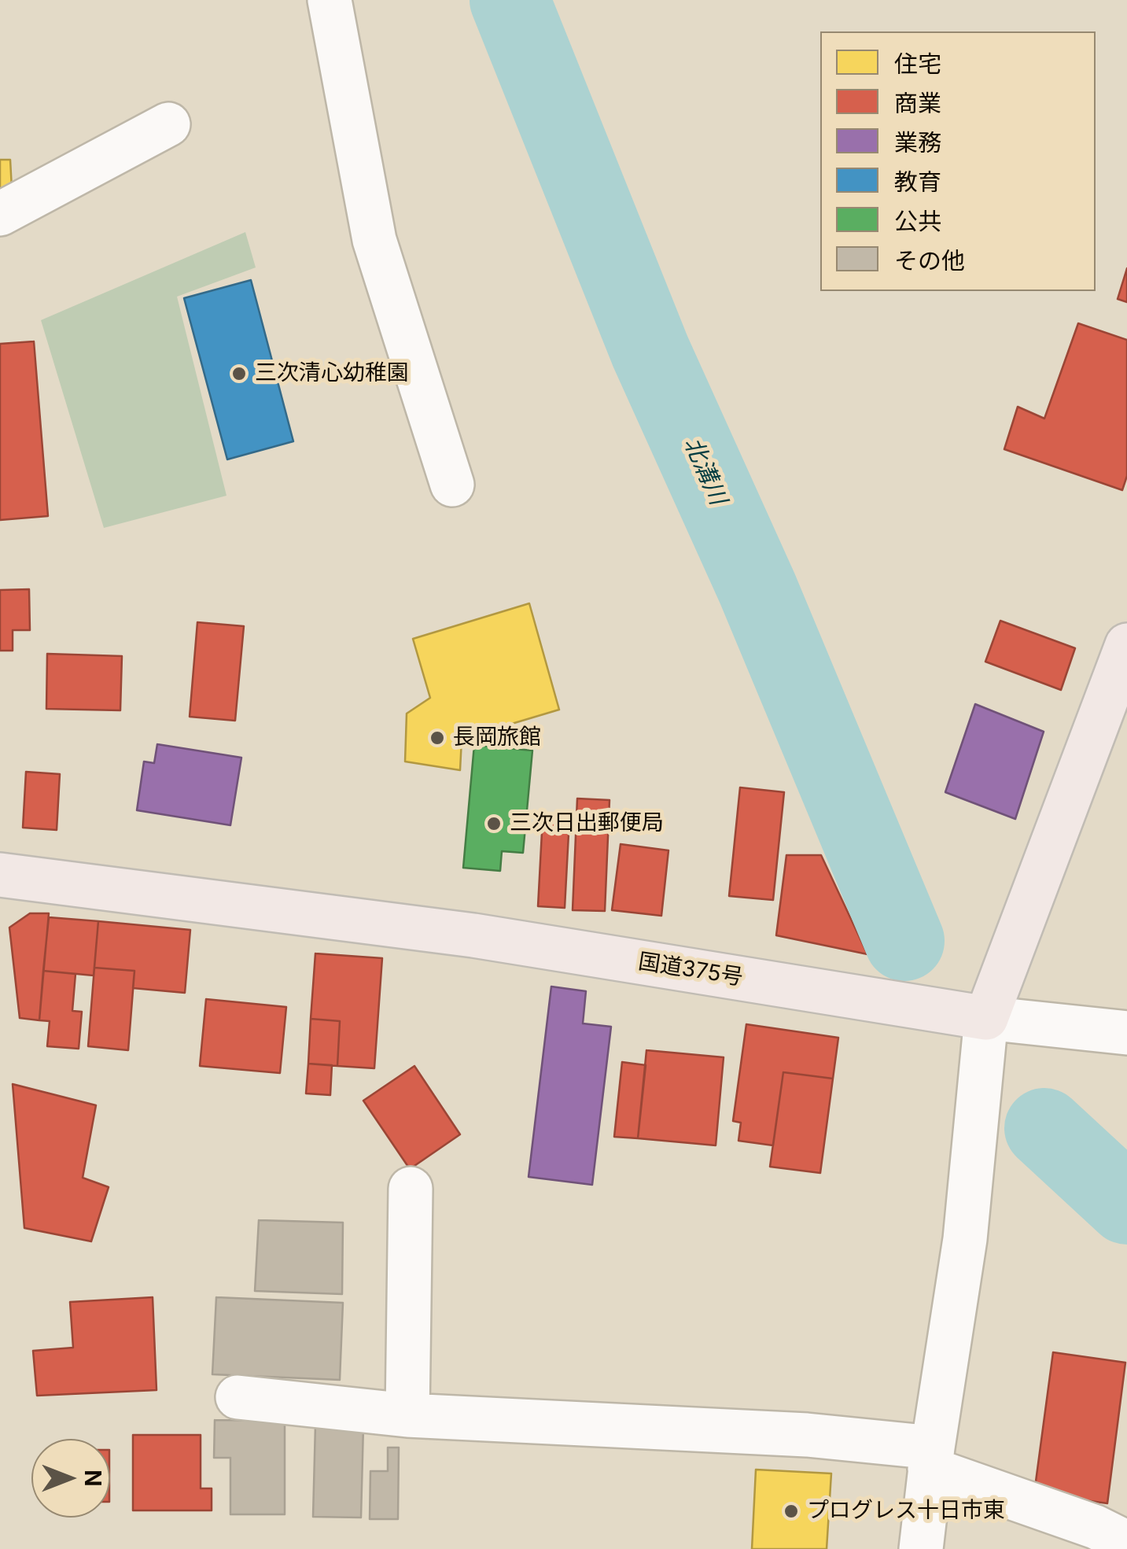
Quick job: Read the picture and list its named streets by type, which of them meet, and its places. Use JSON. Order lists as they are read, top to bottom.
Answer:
{
  "streets": {
    "highway": ["国道375号"]
  },
  "water": ["北溝川"],
  "places": [
    "三次清心幼稚園",
    "長岡旅館",
    "三次日出郵便局",
    "プログレス十日市東"
  ],
  "legend": [
    "住宅",
    "商業",
    "業務",
    "教育",
    "公共",
    "その他"
  ],
  "north": "right"
}
